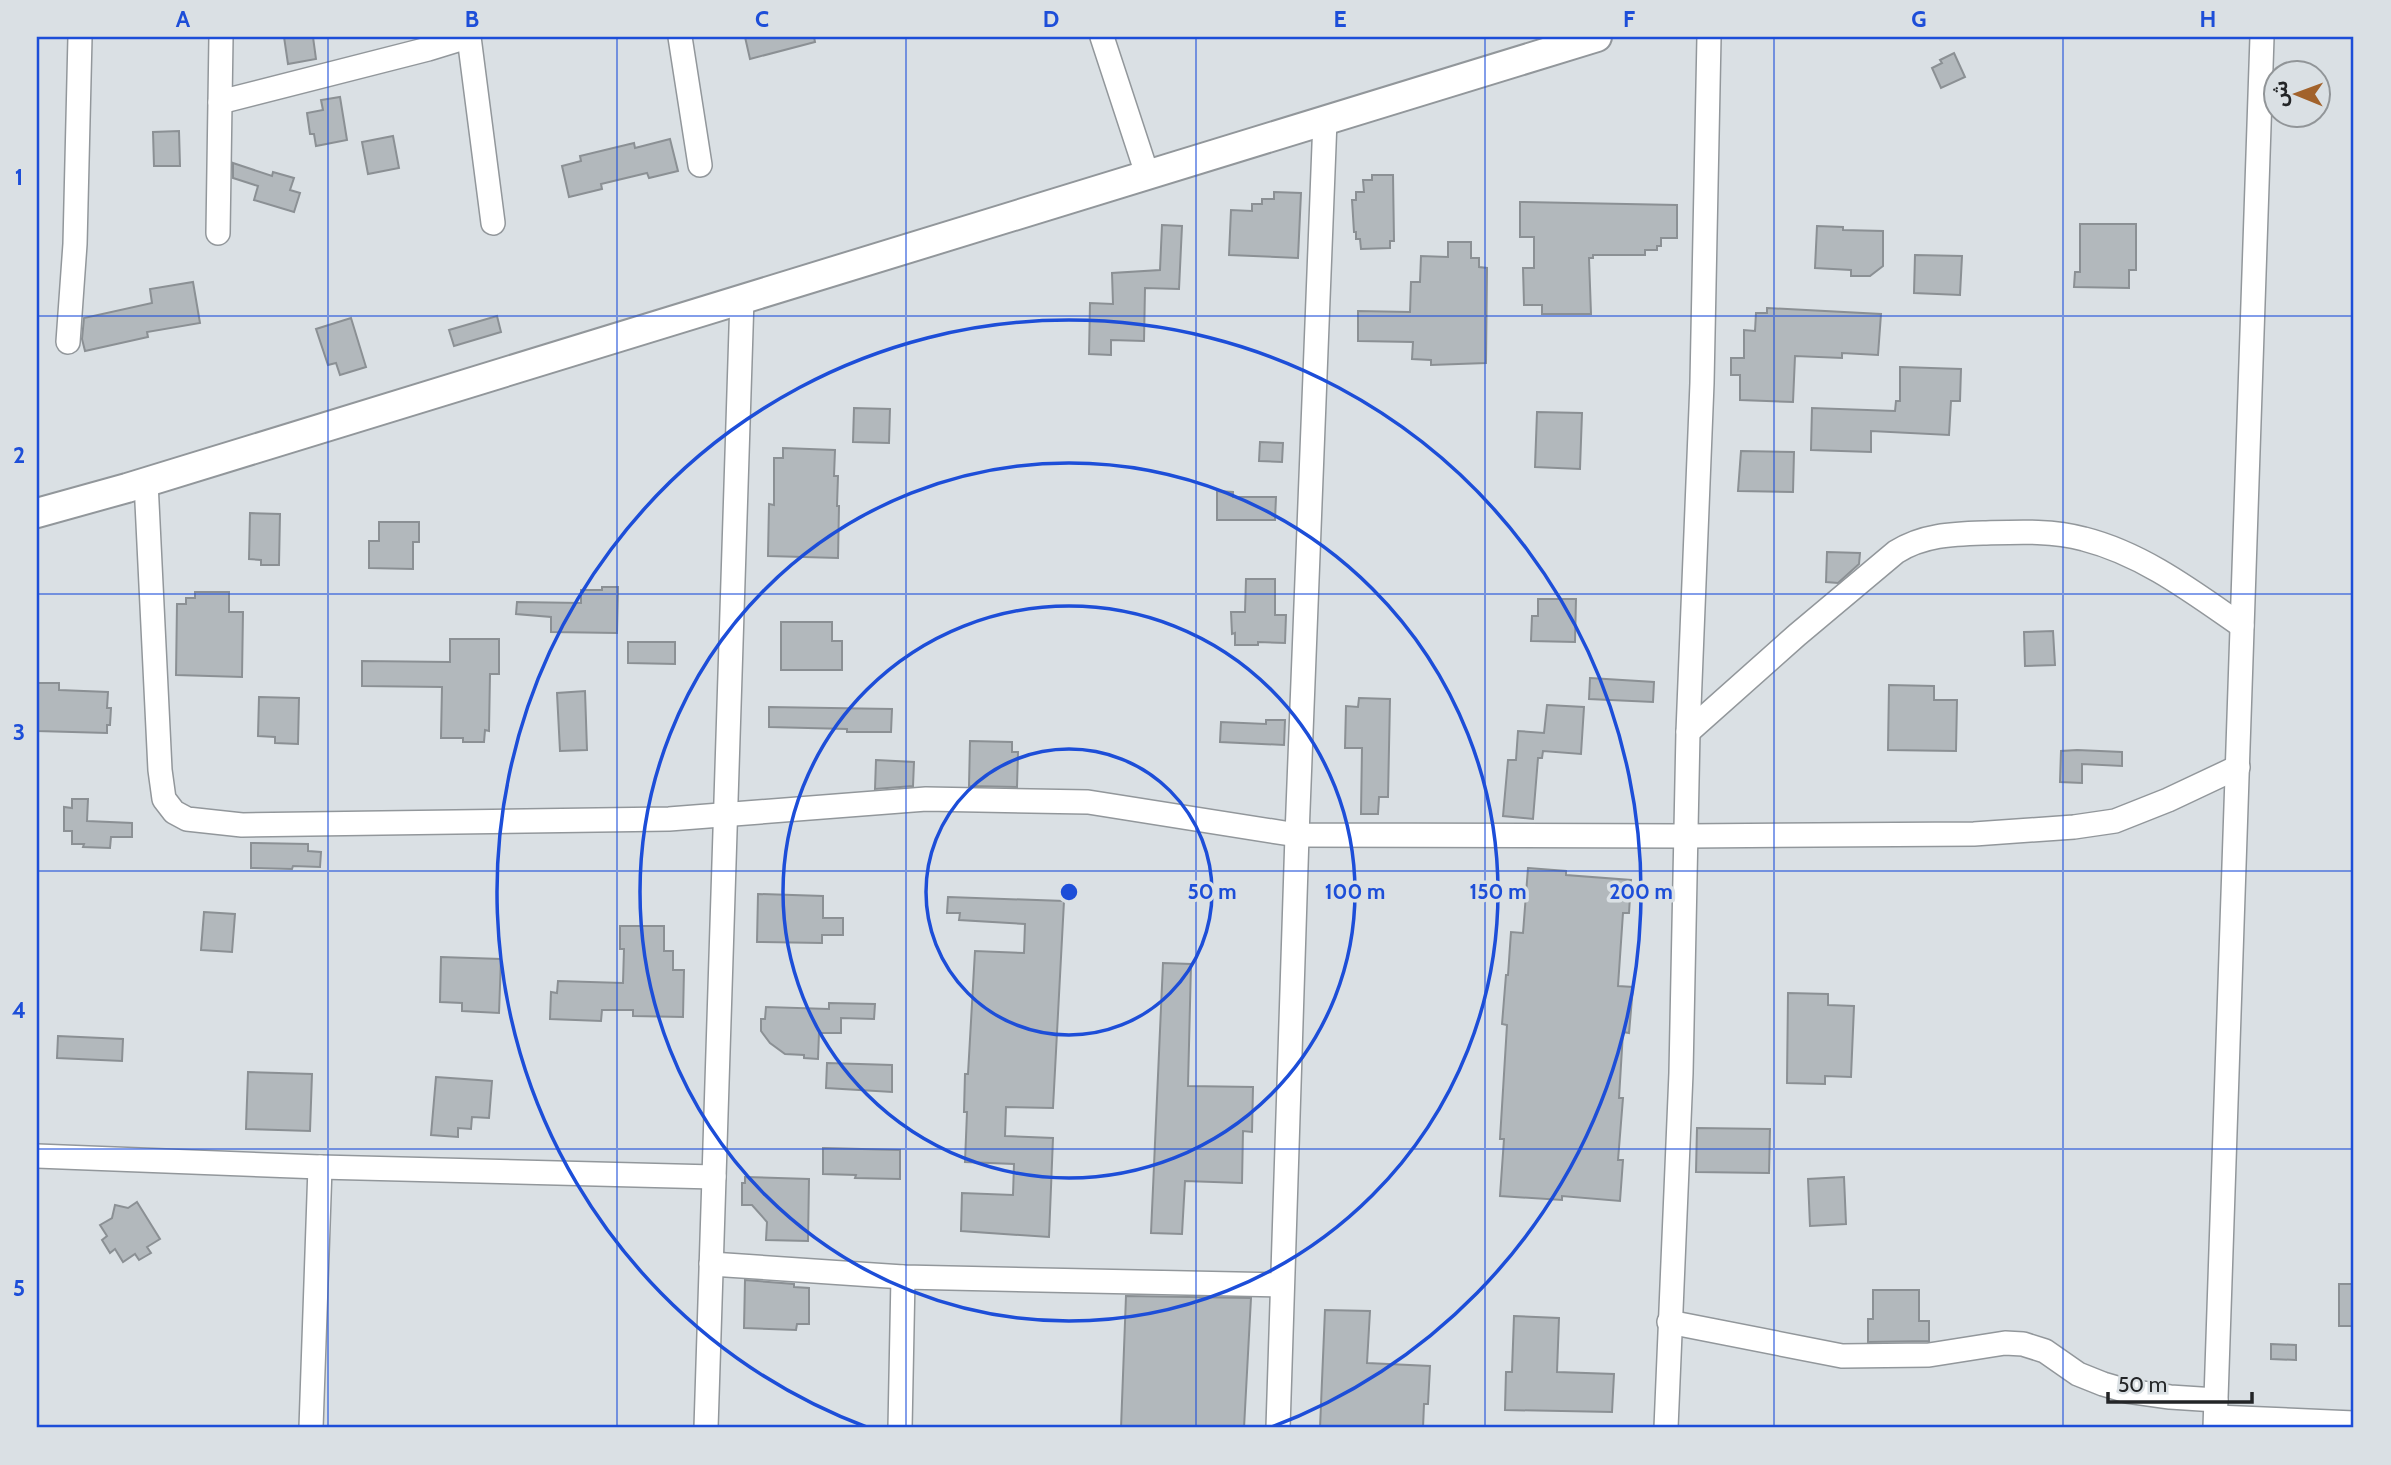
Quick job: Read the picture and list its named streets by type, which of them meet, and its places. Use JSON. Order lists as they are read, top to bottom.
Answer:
{
  "scale_bar": "50 m",
  "north": "left",
  "grid": {
    "columns": [
      "A",
      "B",
      "C",
      "D",
      "E",
      "F",
      "G",
      "H"
    ],
    "rows": [
      "1",
      "2",
      "3",
      "4",
      "5"
    ]
  },
  "rings": [
    "50 m",
    "100 m",
    "150 m",
    "200 m"
  ]
}
